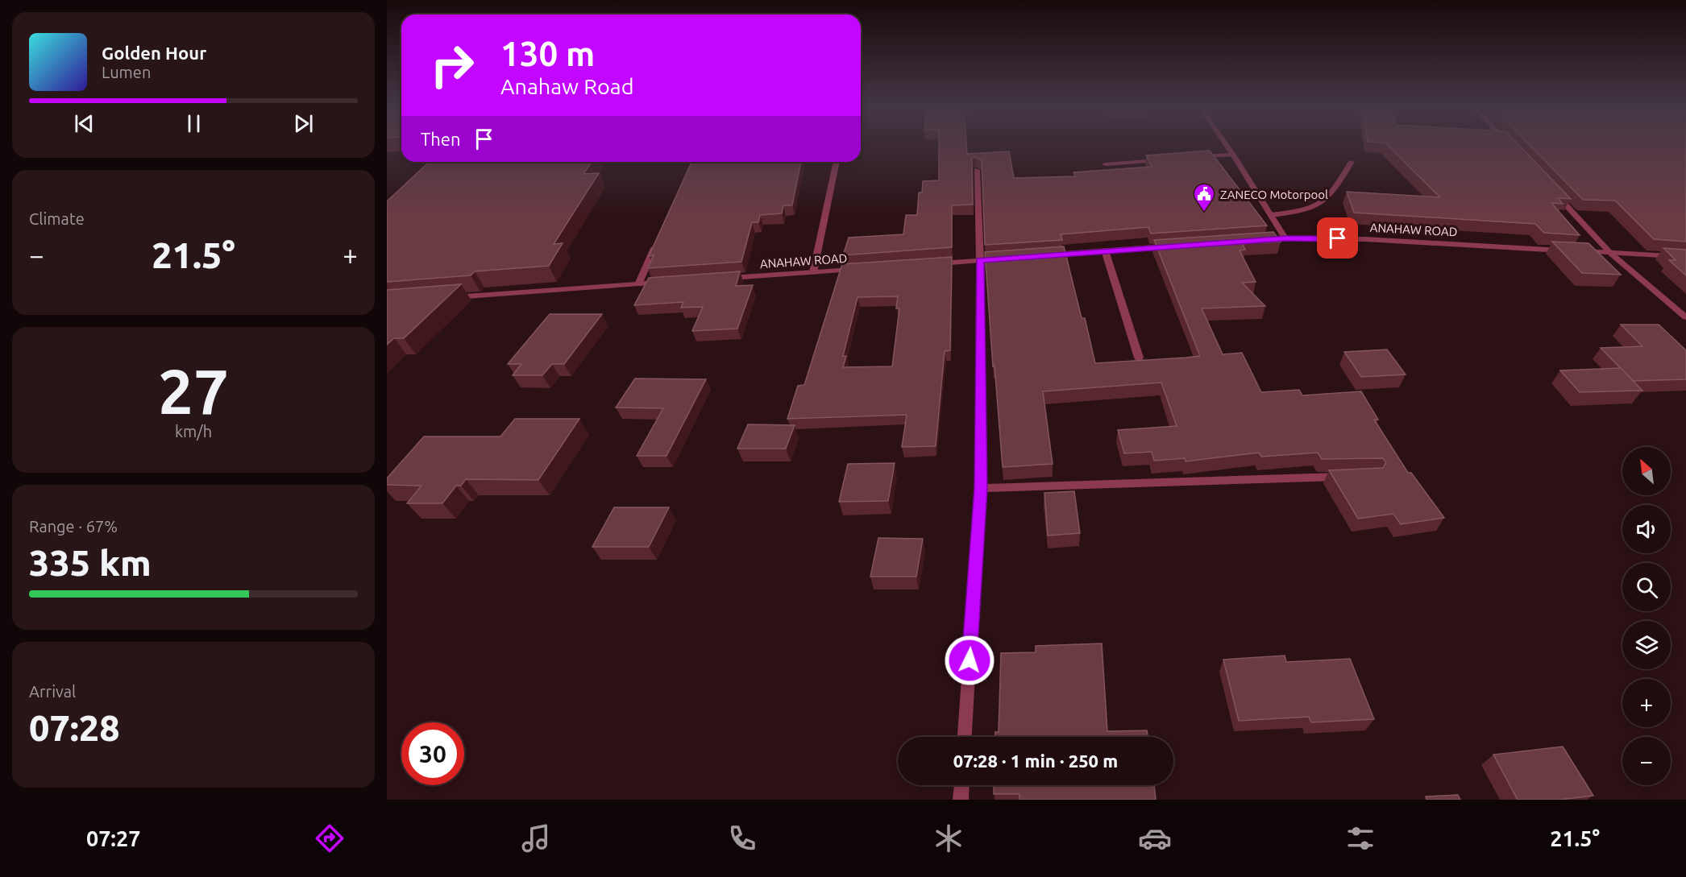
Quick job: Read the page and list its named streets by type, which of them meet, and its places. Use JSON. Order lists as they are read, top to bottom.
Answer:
{
  "streets": {
    "street": ["ANAHAW ROAD"]
  },
  "places": {
    "public building": ["ZANECO Motorpool"]
  },
  "north": "top left",
  "page": {
    "turn": ["130 m", "Anahaw Road"],
    "song": ["Golden Hour", "Lumen"],
    "then": "Then",
    "tile": [
      "Climate",
      ["27", "km/h"],
      ["Range · 67%", "335 km"],
      ["Arrival", "07:28"]
    ],
    "heat": ["−", "21.5°", "+"],
    "map_buttons": ["+", "−"],
    "limit": "30",
    "trip": "07:28 · 1 min · 250 m",
    "tabs": ["07:27", "21.5°"]
  }
}
